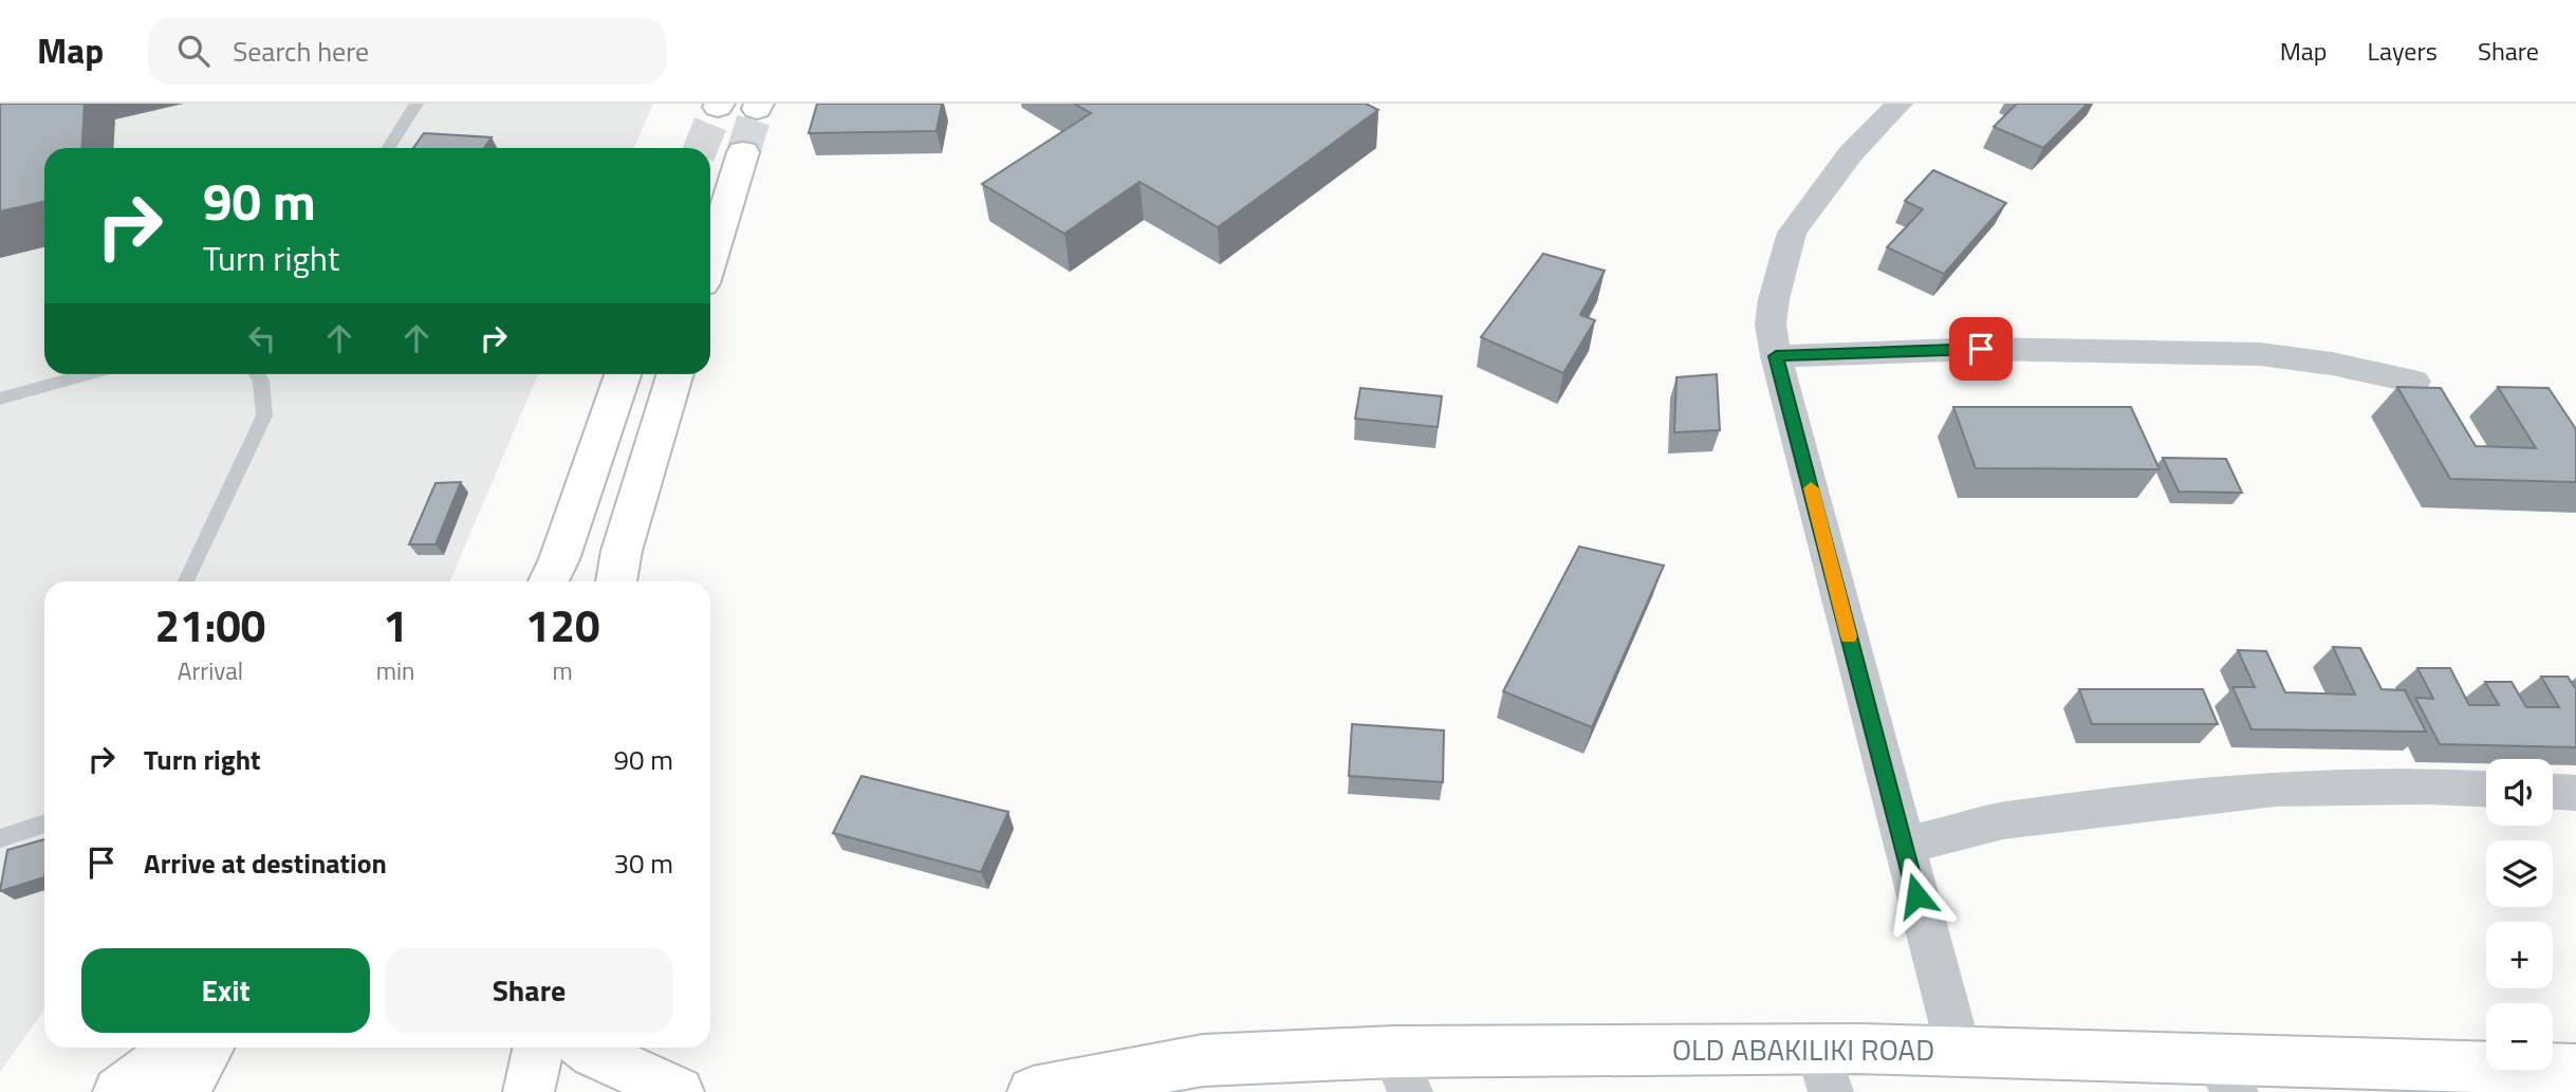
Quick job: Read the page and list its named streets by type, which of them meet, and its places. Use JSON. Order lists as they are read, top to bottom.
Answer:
{
  "streets": {
    "main road": ["OLD ABAKILIKI ROAD"]
  },
  "page": {
    "header": "Map",
    "search": "Search here",
    "nav": ["Map", "Layers", "Share"],
    "turn": ["90 m", "Turn right"],
    "eta": [
      "21:00",
      "Arrival",
      "1",
      "min",
      "120",
      "m"
    ],
    "list": [
      {
        "name": "Turn right",
        "value": "90 m"
      },
      {
        "name": "Arrive at destination",
        "value": "30 m"
      }
    ],
    "map_buttons": ["+", "−"],
    "buttons": ["Exit", "Share"]
  }
}
